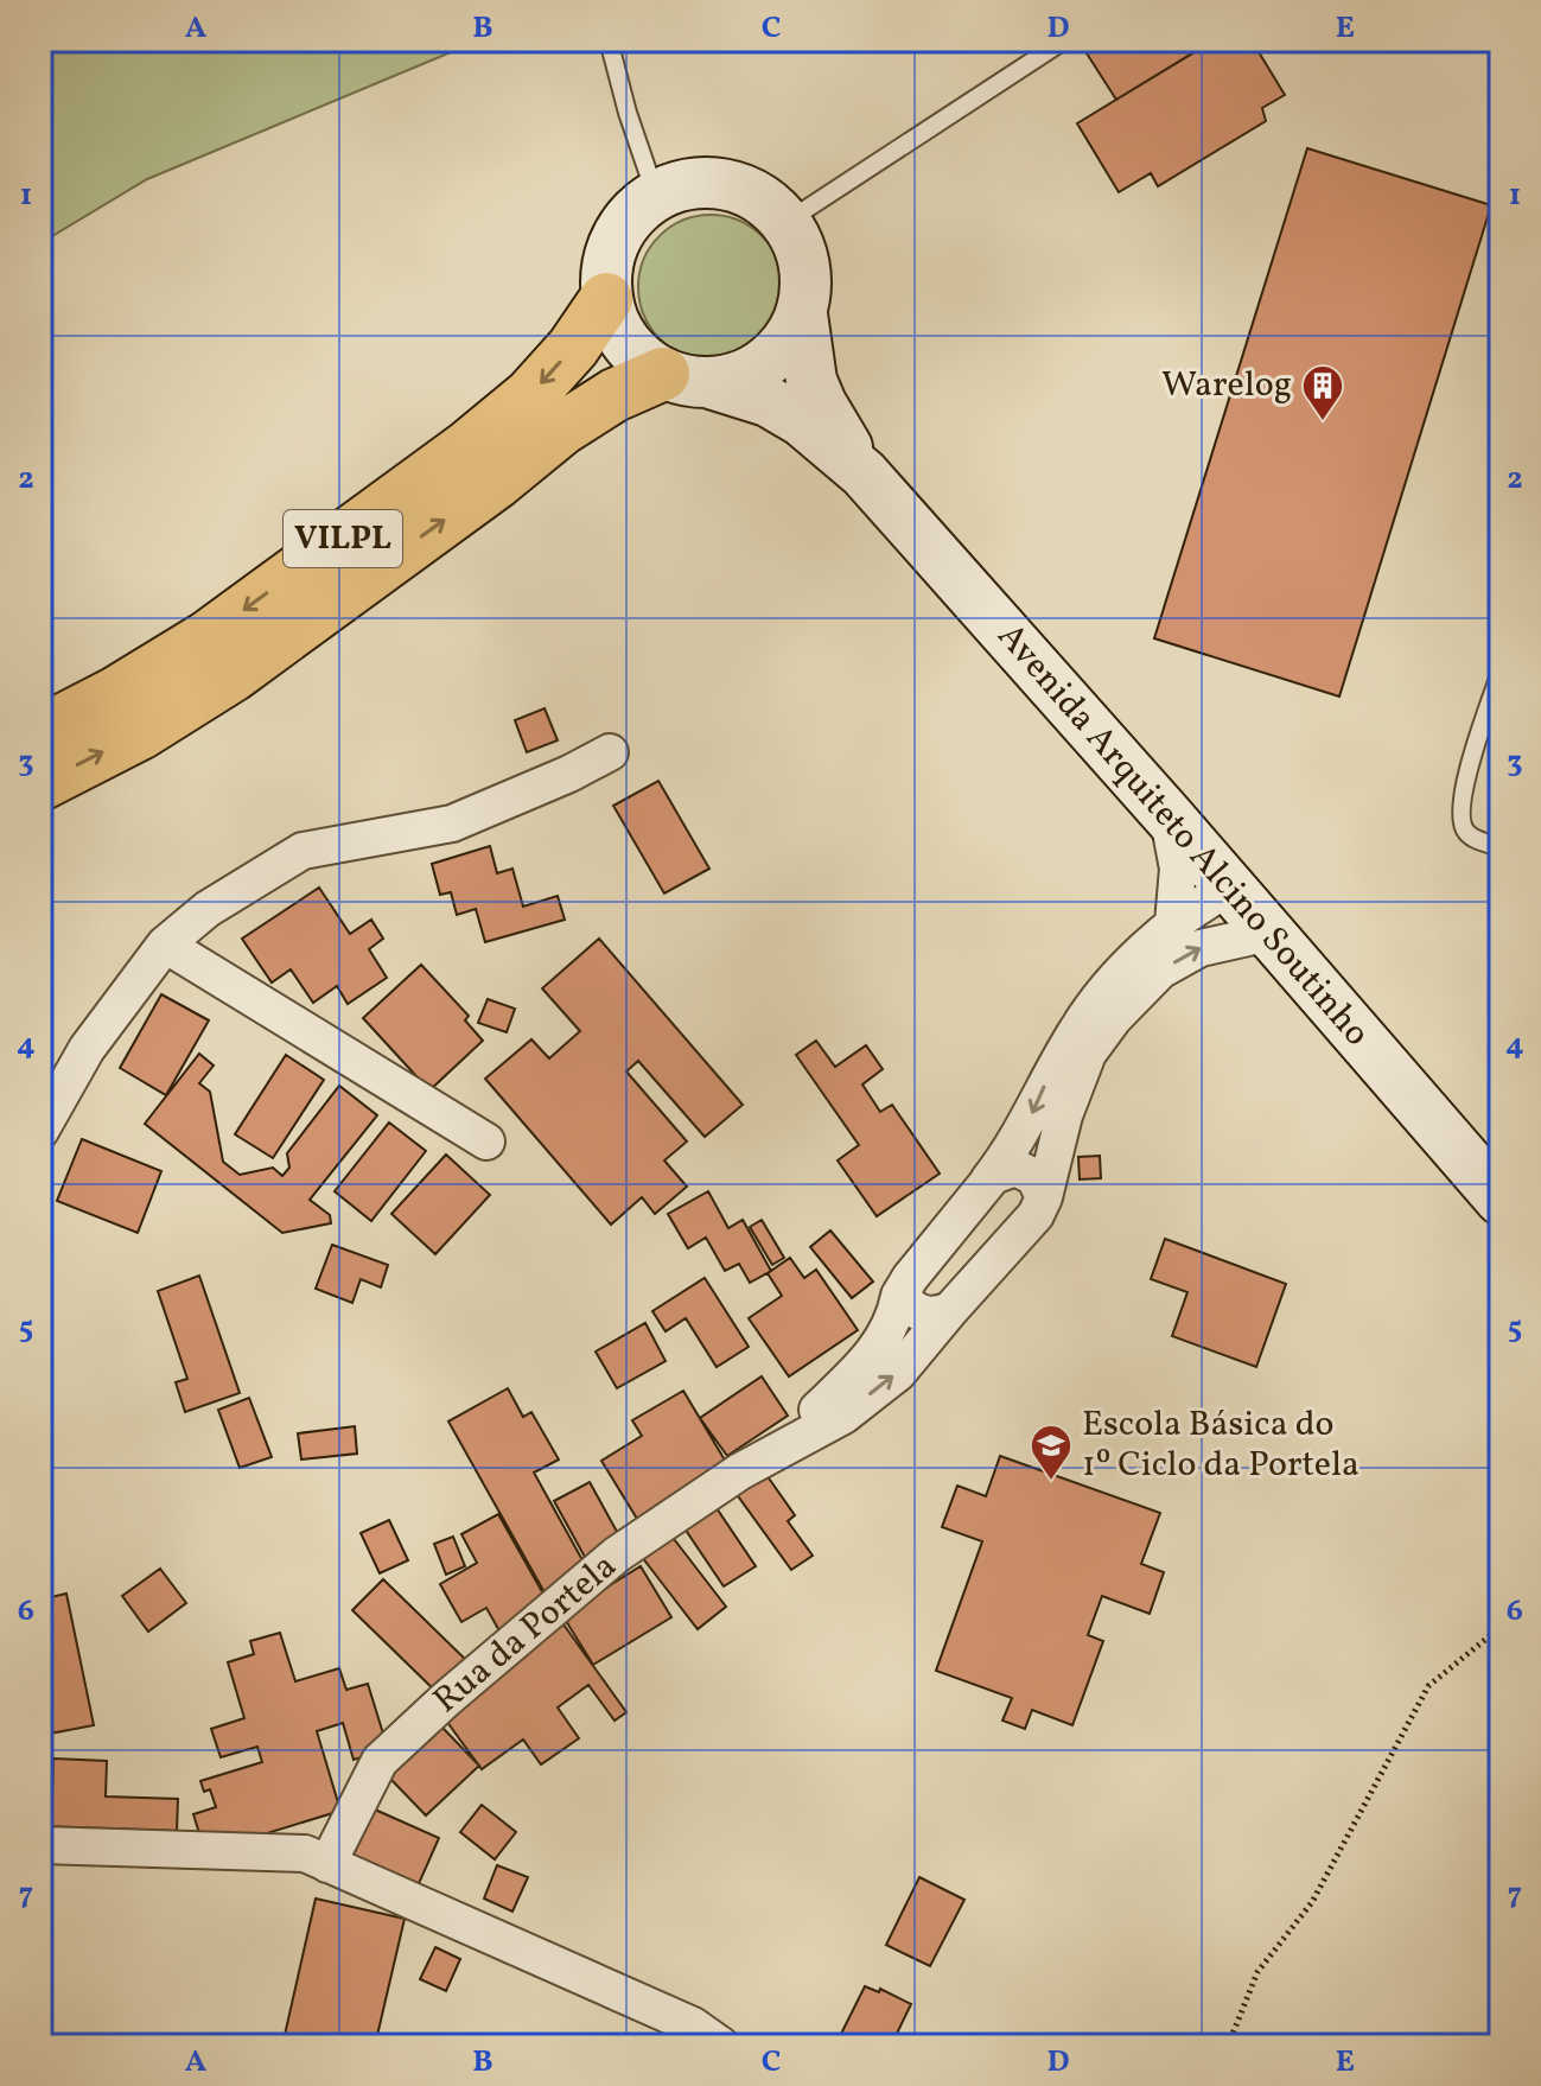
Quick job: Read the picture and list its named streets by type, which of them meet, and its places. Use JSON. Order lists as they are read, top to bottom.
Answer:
{
  "streets": {
    "highway": ["VILPL"],
    "main road": ["Avenida Arquiteto Alcino Soutinho"],
    "street": ["Rua da Portela"]
  },
  "crossings": [
    ["VILPL", "Avenida Arquiteto Alcino Soutinho"],
    ["Avenida Arquiteto Alcino Soutinho", "Rua da Portela"]
  ],
  "places": {
    "building": ["Warelog"],
    "school or university": ["Escola Básica do 1º Ciclo da Portela"]
  },
  "grid": {
    "columns": [
      "A",
      "B",
      "C",
      "D",
      "E"
    ],
    "rows": [
      "1",
      "2",
      "3",
      "4",
      "5",
      "6",
      "7"
    ]
  }
}
